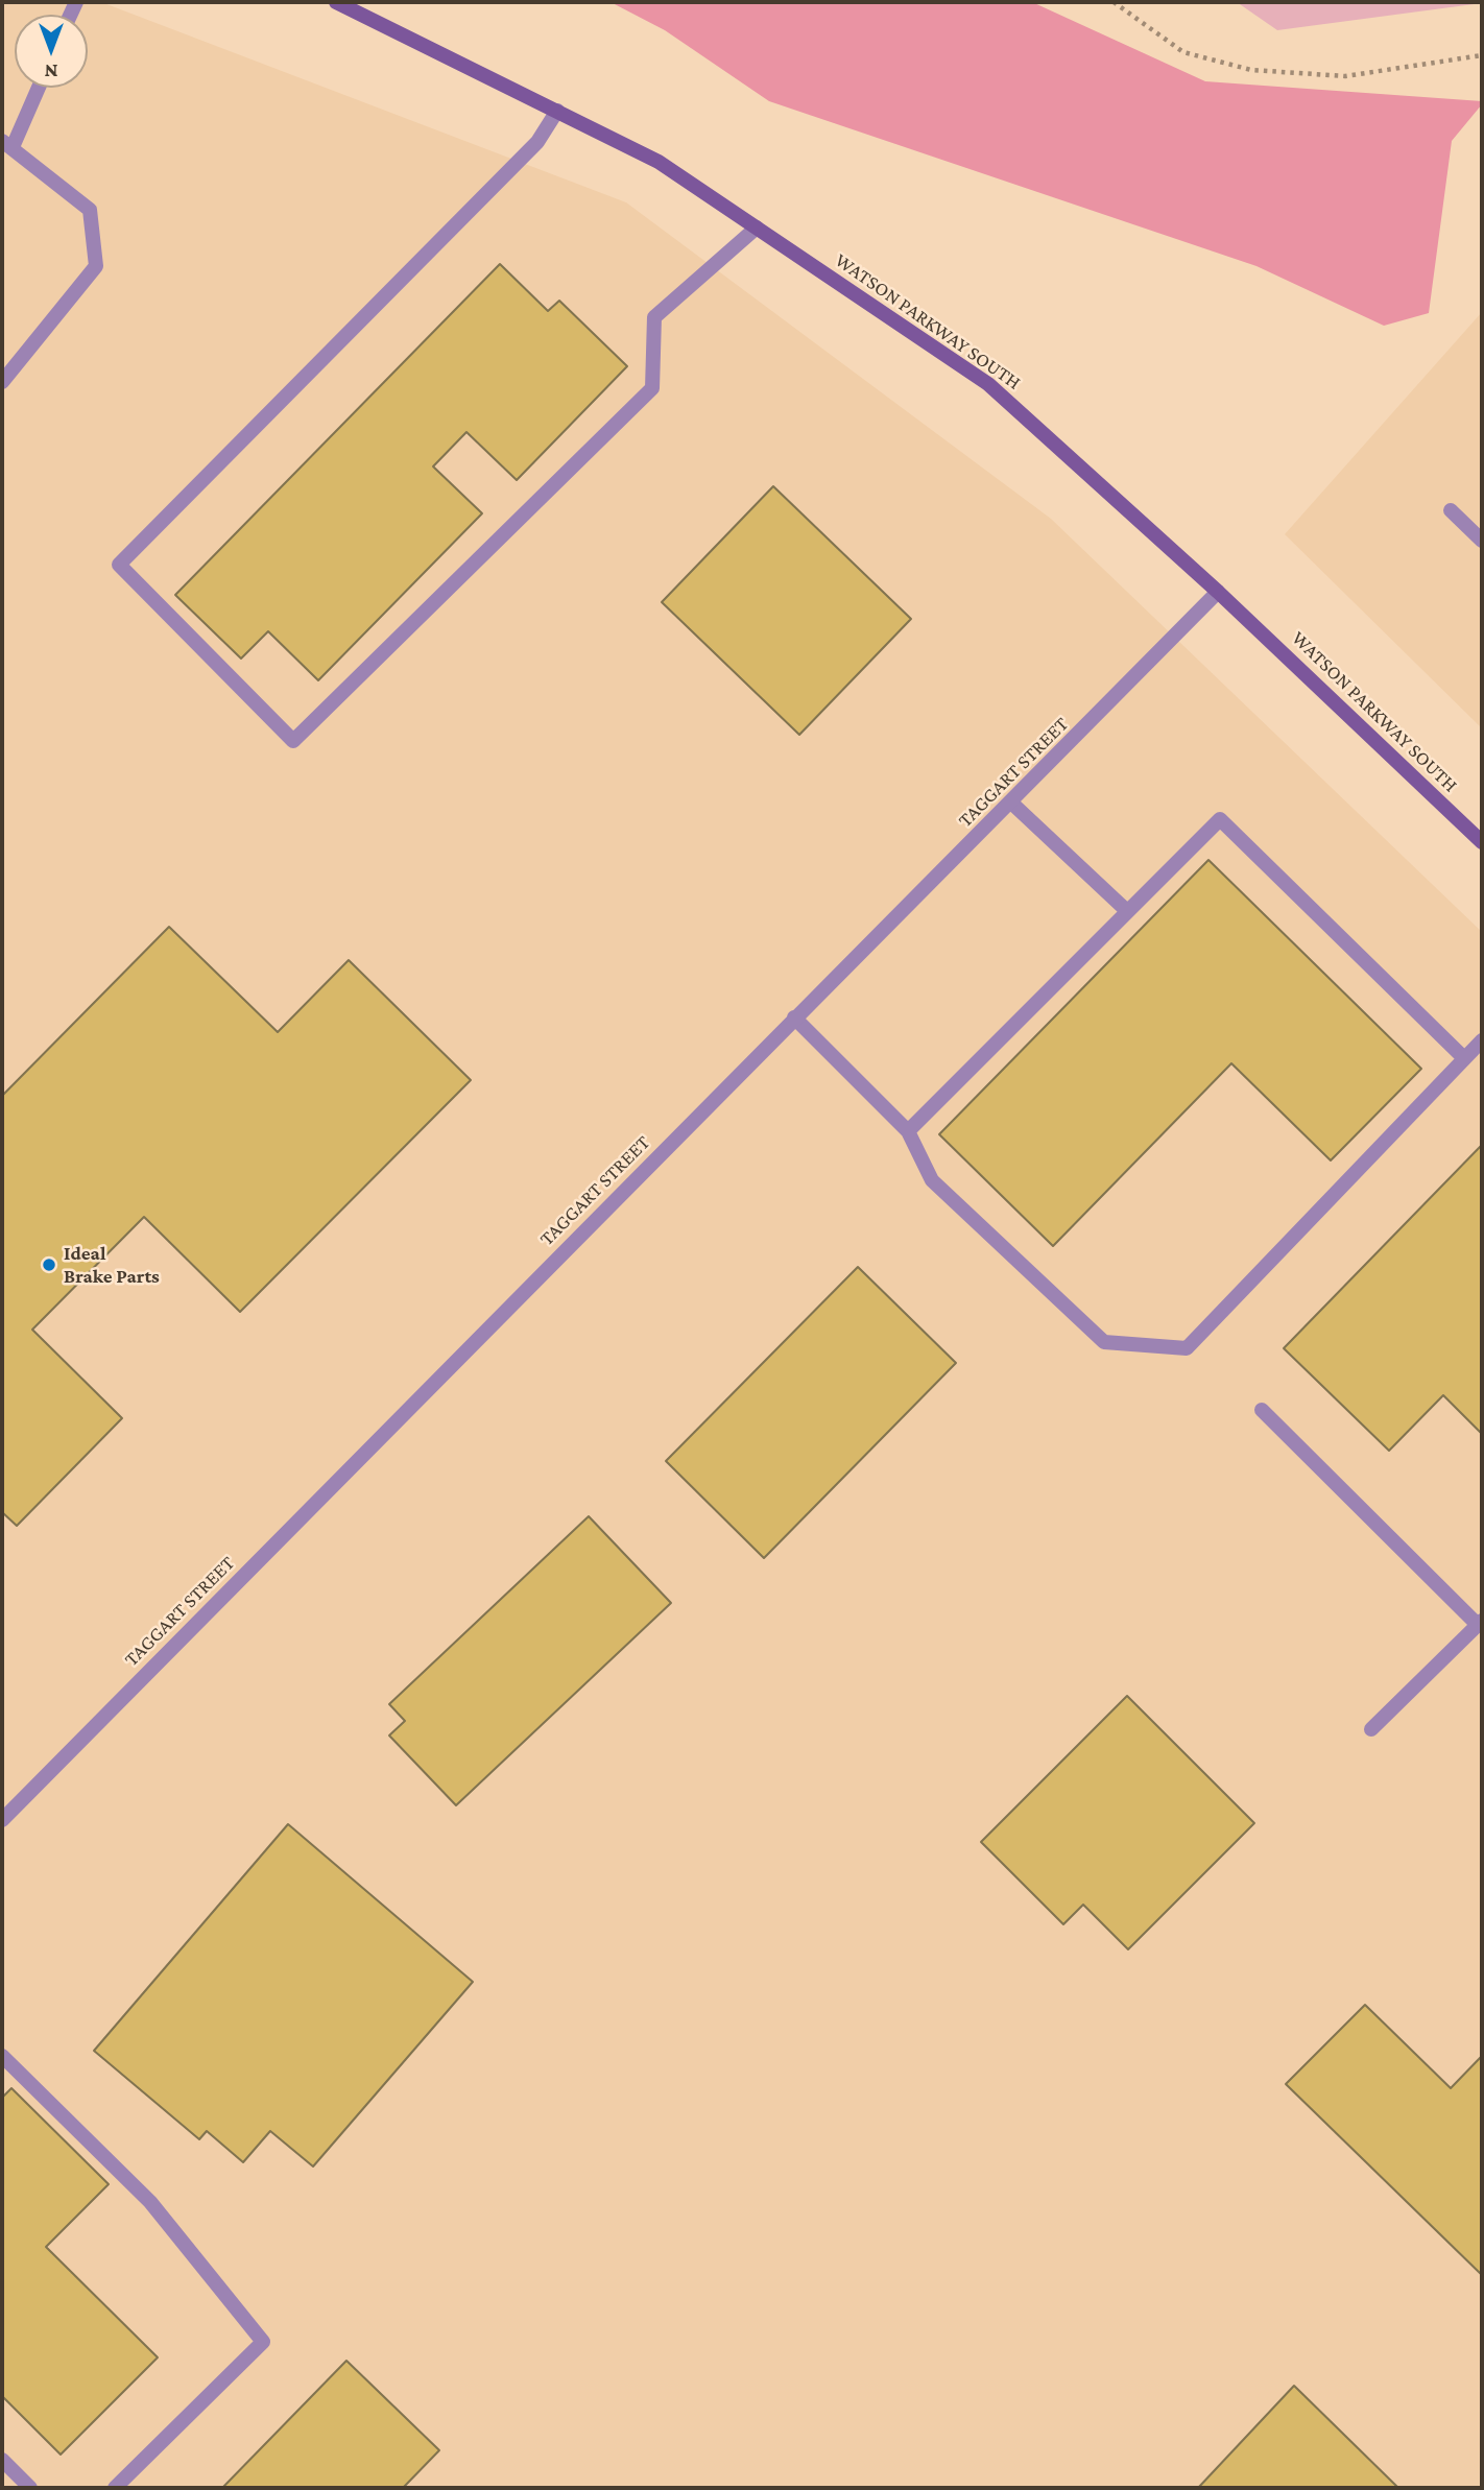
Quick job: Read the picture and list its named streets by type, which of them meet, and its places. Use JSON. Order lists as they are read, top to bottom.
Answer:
{
  "streets": {
    "main road": ["WATSON PARKWAY SOUTH"],
    "street": ["TAGGART STREET"]
  },
  "crossings": [
    ["WATSON PARKWAY SOUTH", "TAGGART STREET"]
  ],
  "places": ["Ideal Brake Parts"],
  "north": "bottom"
}
